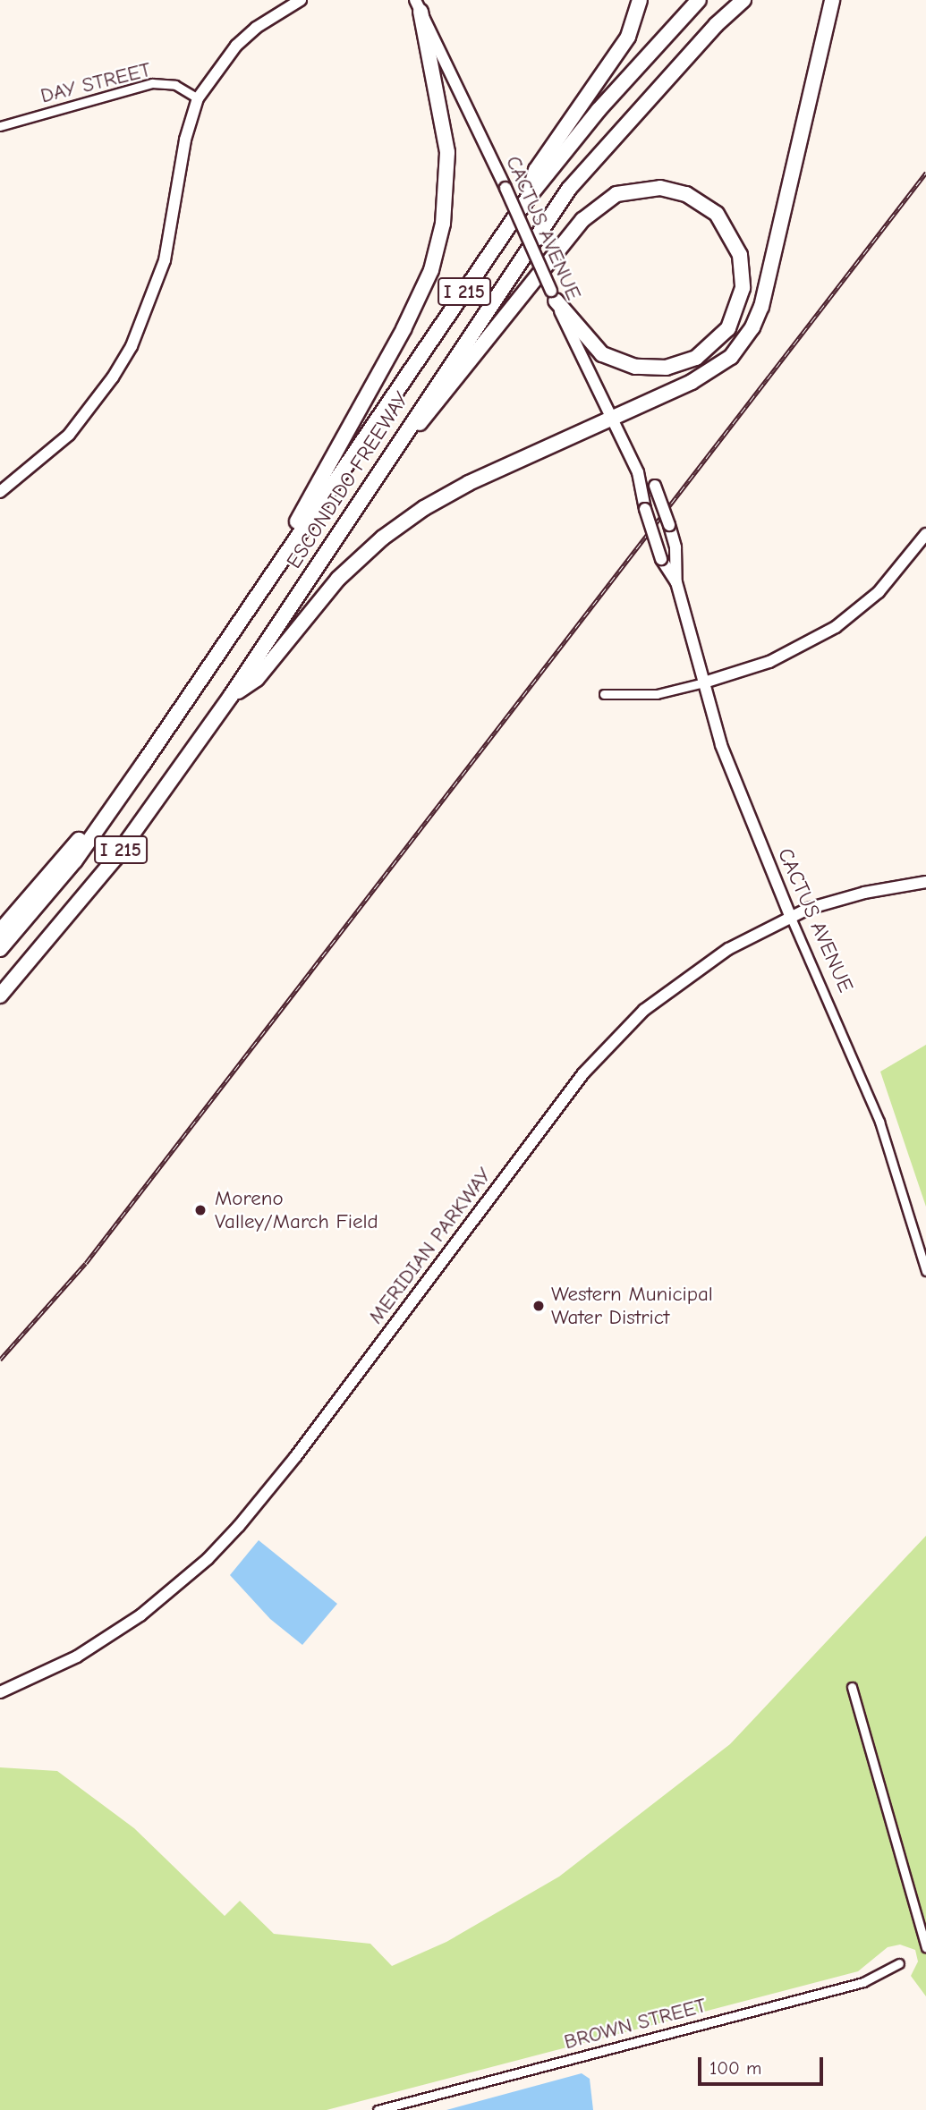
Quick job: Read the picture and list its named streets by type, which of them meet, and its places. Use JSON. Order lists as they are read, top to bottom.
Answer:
{
  "streets": {
    "highway": ["I 215", "ESCONDIDO FREEWAY"],
    "main road": ["CACTUS AVENUE", "MERIDIAN PARKWAY"],
    "street": ["DAY STREET", "BROWN STREET"]
  },
  "crossings": [
    ["CACTUS AVENUE", "MERIDIAN PARKWAY"]
  ],
  "places": ["Moreno Valley/March Field", "Western Municipal Water District"],
  "scale_bar": "100 m"
}
